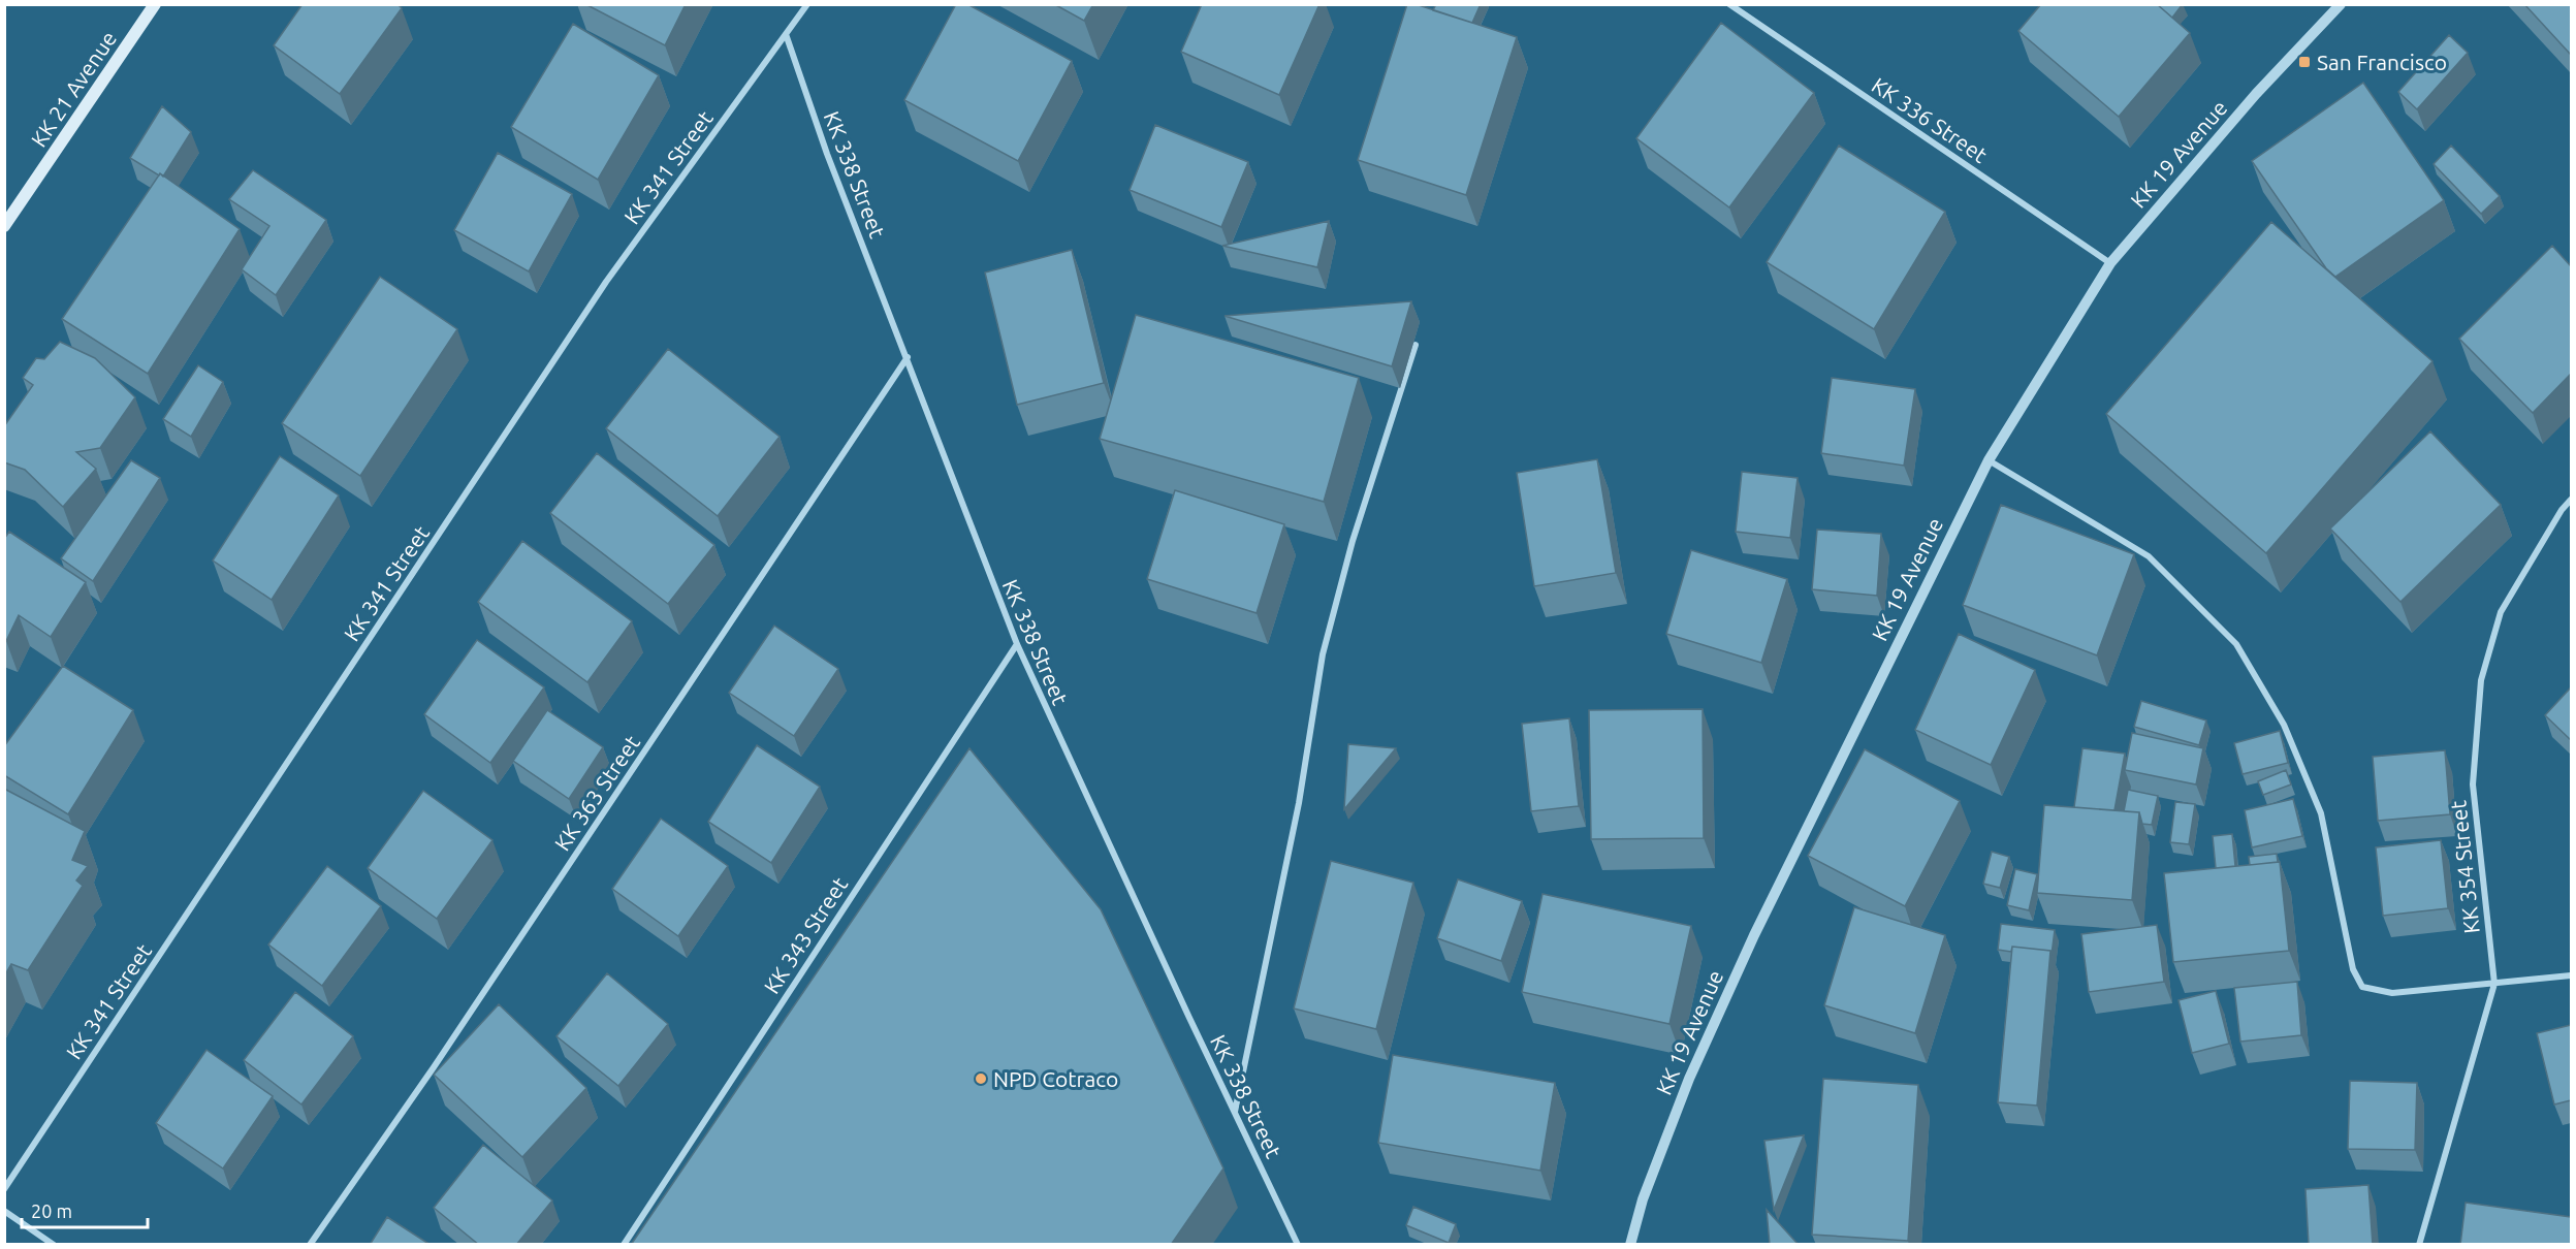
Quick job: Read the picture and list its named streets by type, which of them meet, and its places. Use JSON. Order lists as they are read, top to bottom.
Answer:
{
  "streets": {
    "main road": ["KK 21 Avenue"],
    "street": [
      "KK 336 Street",
      "KK 19 Avenue",
      "KK 341 Street",
      "KK 338 Street",
      "KK 363 Street",
      "KK 354 Street",
      "KK 343 Street"
    ]
  },
  "crossings": [
    ["KK 336 Street", "KK 19 Avenue"],
    ["KK 341 Street", "KK 338 Street"],
    ["KK 338 Street", "KK 363 Street"],
    ["KK 338 Street", "KK 343 Street"]
  ],
  "places": {
    "transit": ["San Francisco"],
    "other": ["NPD Cotraco"]
  },
  "scale_bar": "20 m"
}
